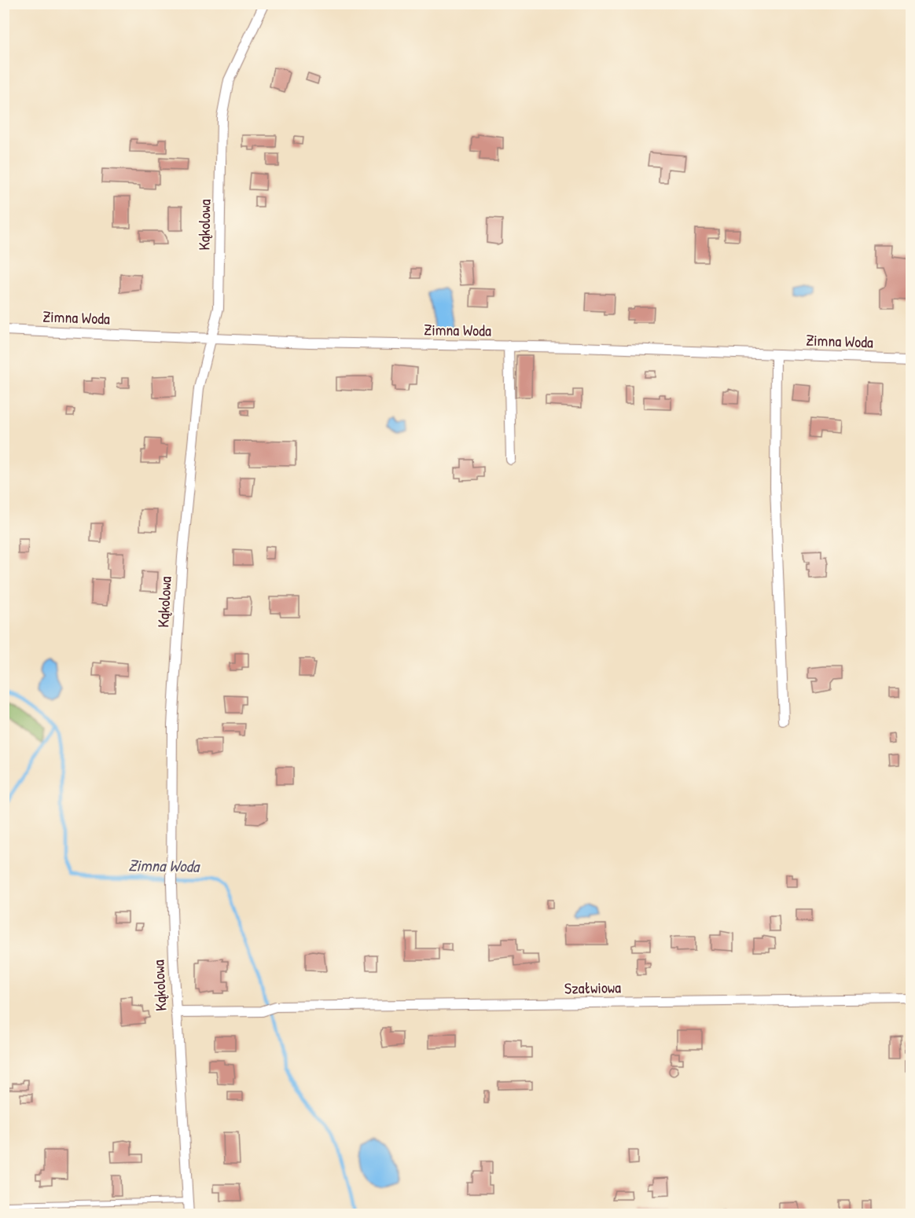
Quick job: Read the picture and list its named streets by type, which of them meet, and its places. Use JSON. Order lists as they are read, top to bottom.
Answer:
{
  "streets": {
    "street": ["Kąkolowa", "Zimna Woda", "Szałwiowa"]
  },
  "crossings": [
    ["Kąkolowa", "Zimna Woda"],
    ["Kąkolowa", "Szałwiowa"]
  ],
  "water": ["Zimna Woda"]
}
